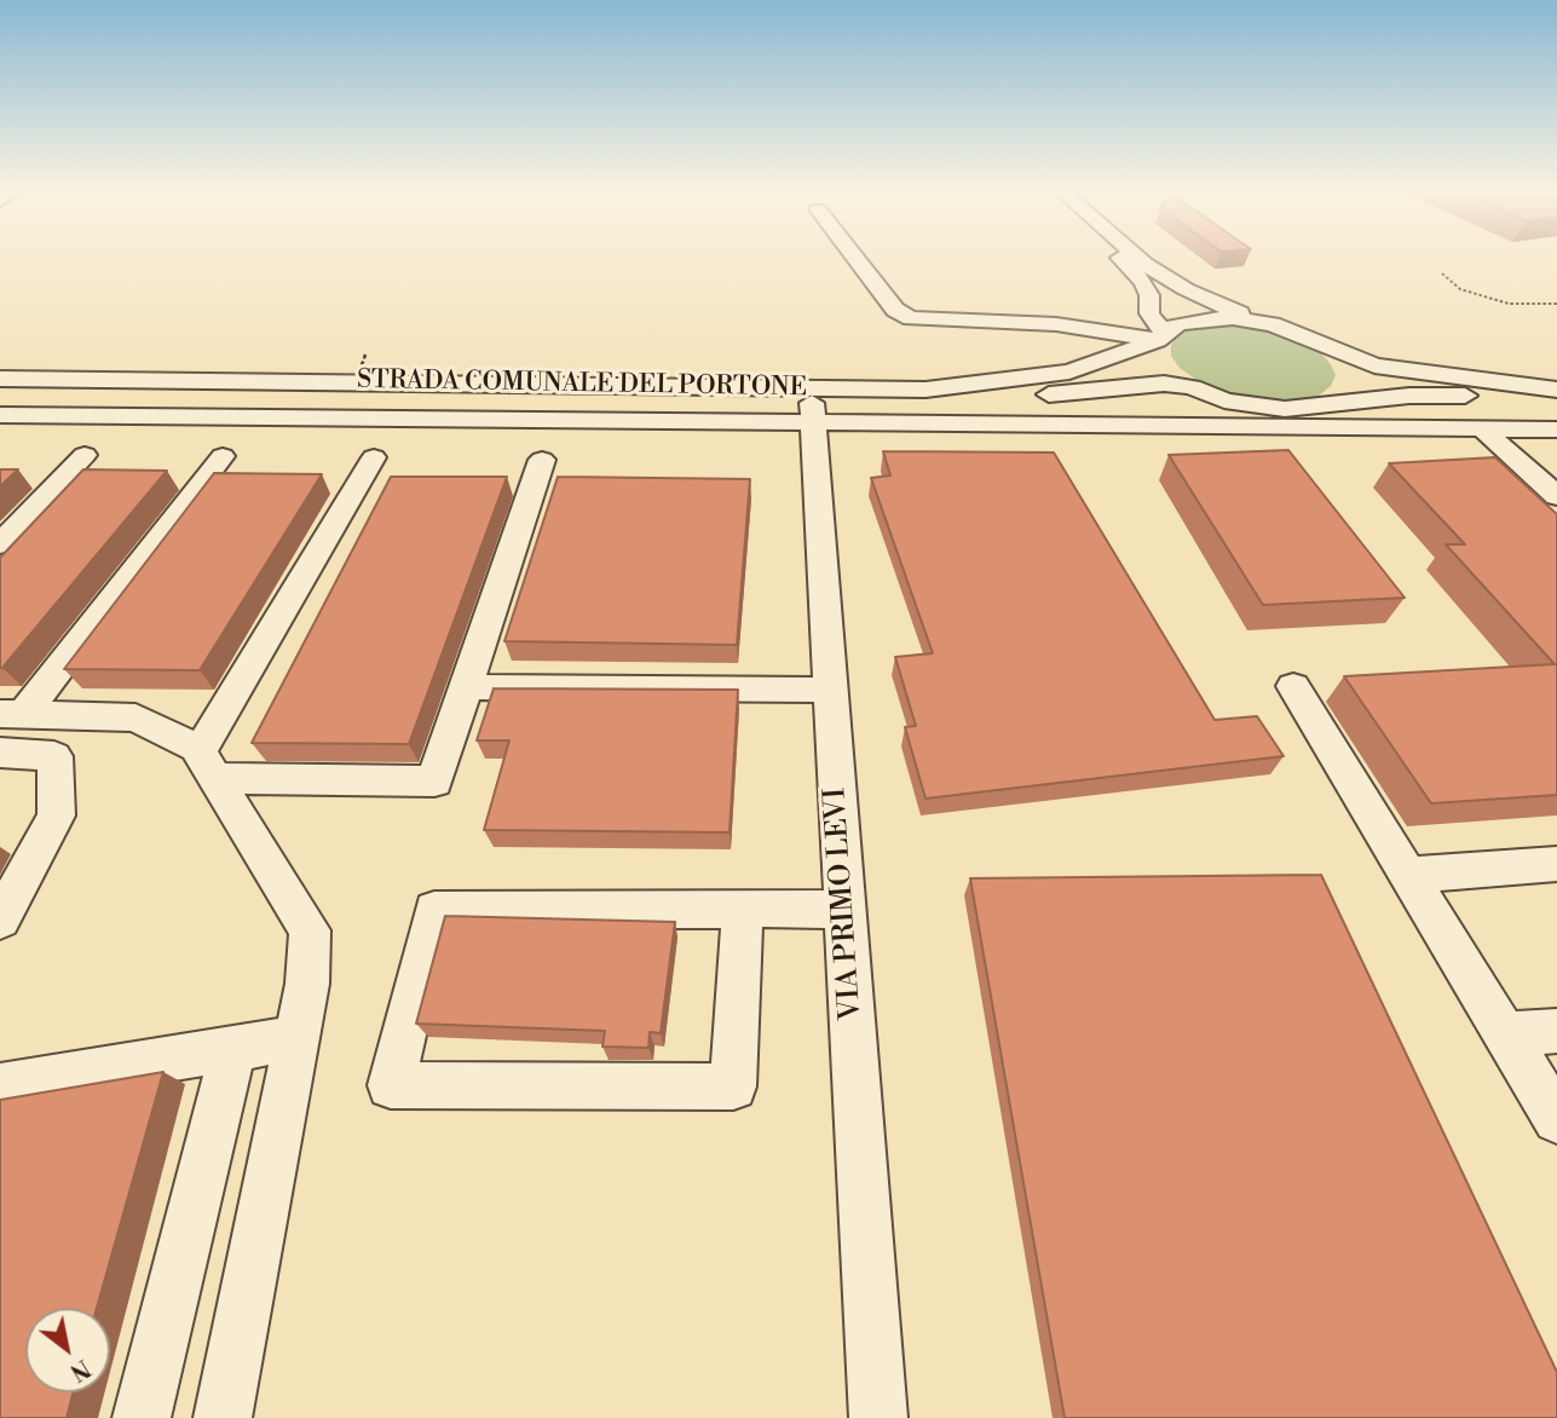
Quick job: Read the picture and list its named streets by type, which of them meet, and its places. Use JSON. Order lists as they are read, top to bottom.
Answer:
{
  "streets": {
    "street": ["STRADA COMUNALE DEL PORTONE", "VIA PRIMO LEVI"]
  },
  "crossings": [
    ["STRADA COMUNALE DEL PORTONE", "VIA PRIMO LEVI"]
  ],
  "north": "bottom right"
}
